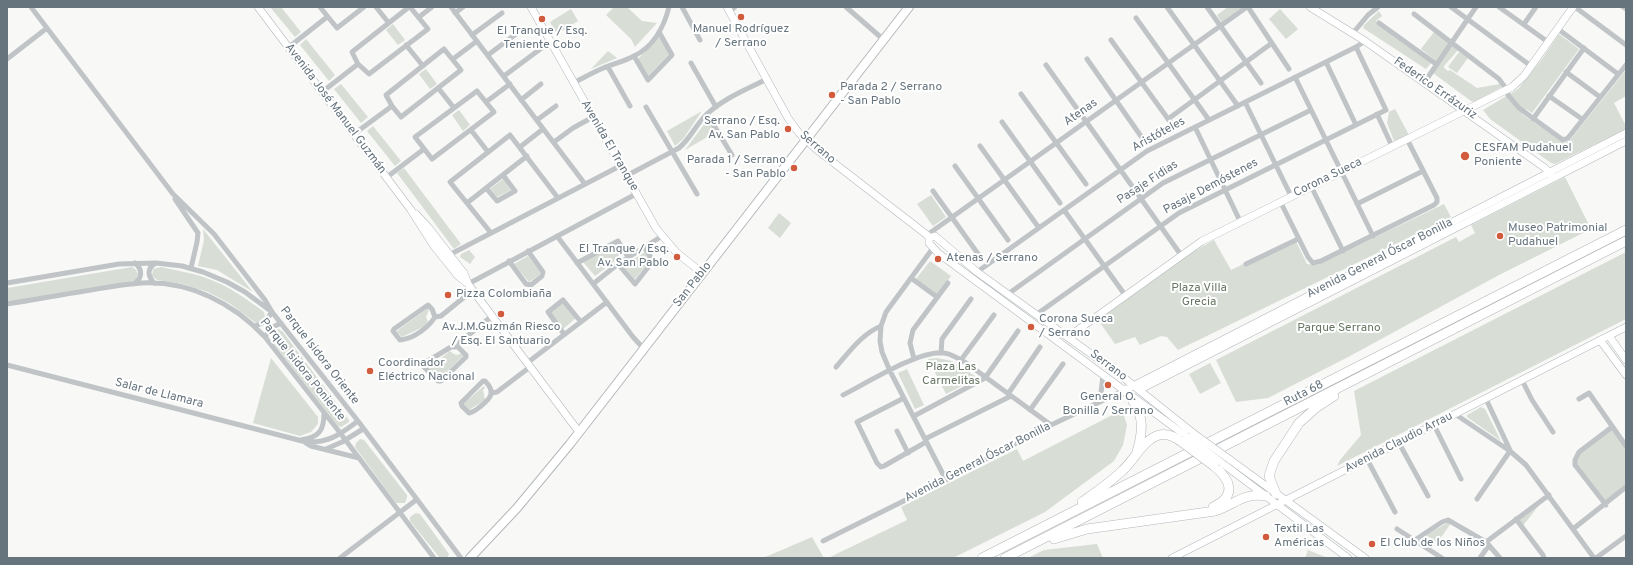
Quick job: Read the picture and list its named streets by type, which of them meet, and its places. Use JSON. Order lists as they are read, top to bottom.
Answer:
{
  "streets": {
    "highway": ["Ruta 68"],
    "main road": ["San Pablo"],
    "street": [
      "Federico Errázuriz",
      "Avenida José Manuel Guzmán",
      "Atenas",
      "Aristóteles",
      "Avenida El Tranque",
      "Serrano",
      "Corona Sueca",
      "Pasaje Fidias",
      "Pasaje Demóstenes",
      "Avenida General Óscar Bonilla",
      "Parque Isidora Oriente",
      "Parque Isidora Poniente",
      "Salar de Llamara",
      "Avenida Claudio Arrau"
    ]
  },
  "crossings": [
    ["Federico Errázuriz", "Aristóteles"],
    ["Federico Errázuriz", "Corona Sueca"],
    ["Federico Errázuriz", "Avenida General Óscar Bonilla"],
    ["Avenida José Manuel Guzmán", "San Pablo"],
    ["Atenas", "Serrano"],
    ["Aristóteles", "Serrano"],
    ["Aristóteles", "Pasaje Demóstenes"],
    ["Avenida El Tranque", "San Pablo"],
    ["Serrano", "Corona Sueca"],
    ["Serrano", "Pasaje Fidias"],
    ["Serrano", "Pasaje Demóstenes"],
    ["Serrano", "Avenida General Óscar Bonilla"],
    ["Serrano", "San Pablo"],
    ["Serrano", "Avenida Claudio Arrau"],
    ["Parque Isidora Oriente", "Salar de Llamara"],
    ["Parque Isidora Poniente", "Salar de Llamara"]
  ],
  "parks": ["Plaza Villa Grecia", "Parque Serrano", "Plaza Las Carmelitas"],
  "places": [
    "Manuel Rodríguez / Serrano",
    "El Tranque / Esq. Teniente Cobo",
    "Parada 2 / Serrano - San Pablo",
    "Serrano / Esq. Av. San Pablo",
    "CESFAM Pudahuel Poniente",
    "Parada 1 / Serrano - San Pablo",
    "Museo Patrimonial Pudahuel",
    "El Tranque / Esq. Av. San Pablo",
    "Atenas / Serrano",
    "Pizza Colombiaña",
    "Av.J.M.Guzmán Riesco / Esq. El Santuario",
    "Corona Sueca / Serrano",
    "Coordinador Eléctrico Nacional",
    "General O. Bonilla / Serrano",
    "Textil Las Américas",
    "El Club de los Niños"
  ]
}
